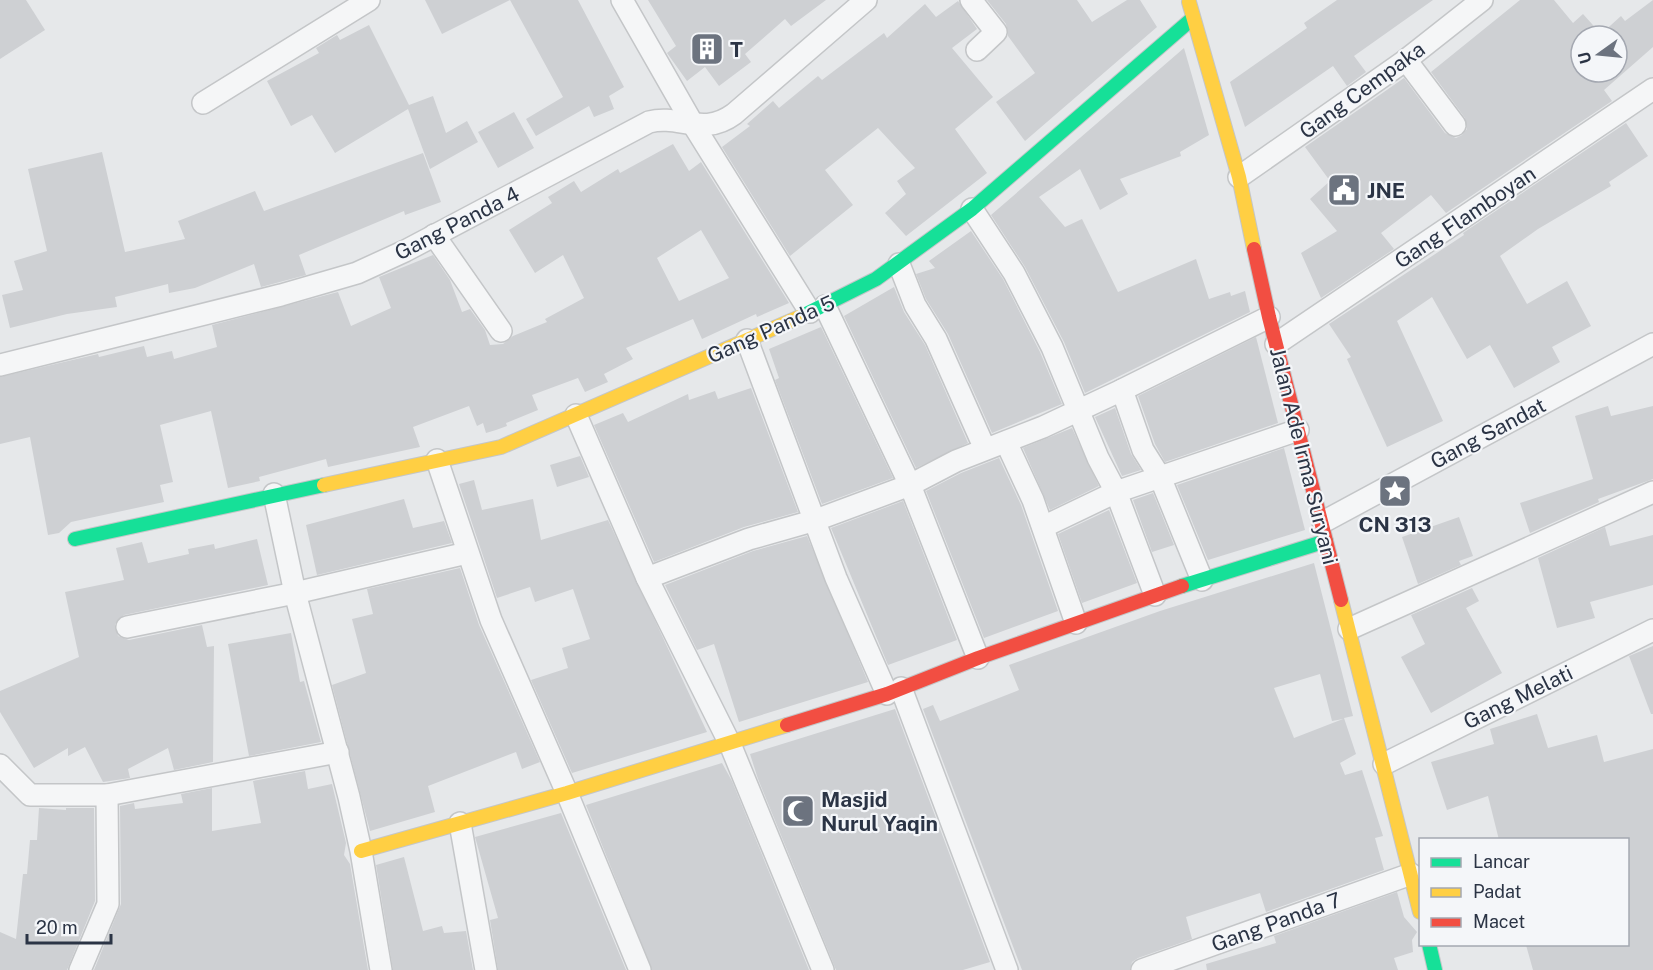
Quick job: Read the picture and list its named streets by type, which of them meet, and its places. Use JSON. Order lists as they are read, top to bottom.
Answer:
{
  "streets": {
    "street": [
      "Gang Cempaka",
      "Gang Flamboyan",
      "Gang Panda 4",
      "Gang Panda 5",
      "Gang Sandat",
      "Jalan Ade Irma Suryani",
      "Gang Melati",
      "Gang Panda 7"
    ]
  },
  "crossings": [
    ["Gang Cempaka", "Jalan Ade Irma Suryani"],
    ["Gang Flamboyan", "Jalan Ade Irma Suryani"],
    ["Gang Panda 5", "Jalan Ade Irma Suryani"],
    ["Gang Sandat", "Jalan Ade Irma Suryani"],
    ["Jalan Ade Irma Suryani", "Gang Melati"],
    ["Jalan Ade Irma Suryani", "Gang Panda 7"]
  ],
  "places": {
    "building": ["T"],
    "public building": ["JNE"],
    "place": ["CN 313"],
    "mosque": ["Masjid Nurul Yaqin"]
  },
  "legend": ["Lancar", "Padat", "Macet"],
  "scale_bar": "20 m",
  "north": "left"
}
